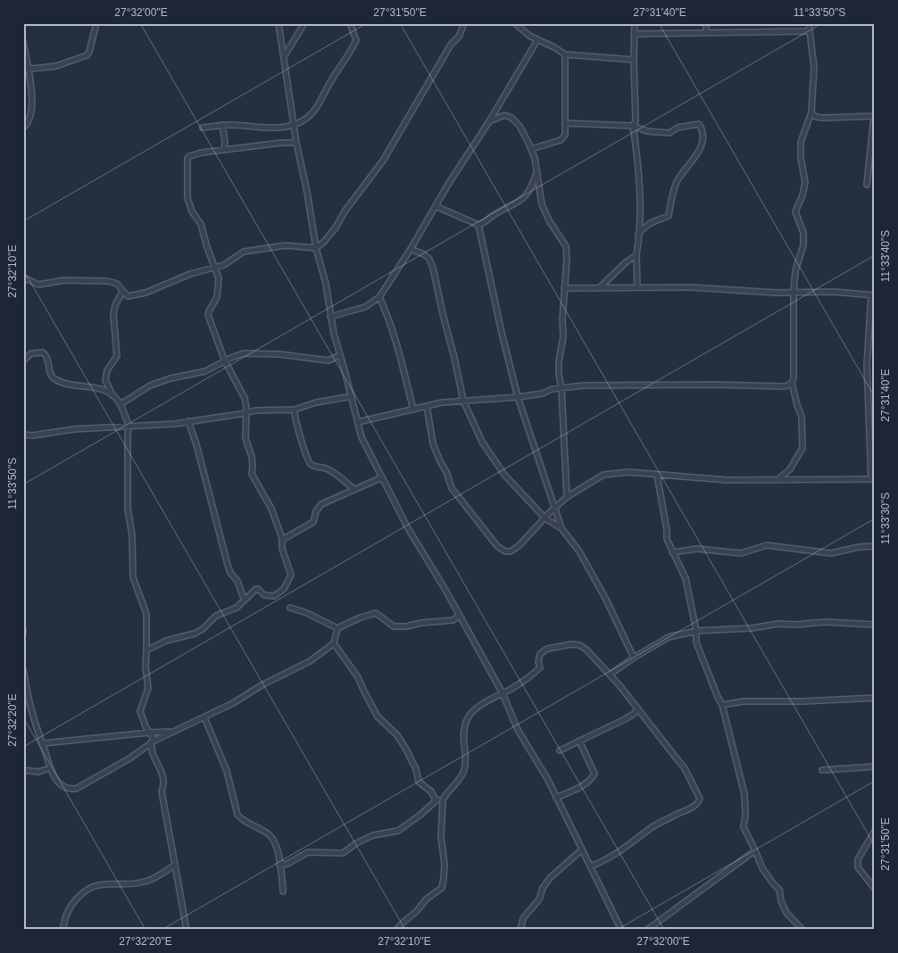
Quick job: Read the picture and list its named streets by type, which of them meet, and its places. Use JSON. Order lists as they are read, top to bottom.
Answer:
{
  "coordinates": [
    "27°32'00\"E",
    "27°31'50\"E",
    "27°31'40\"E",
    "11°33'50\"S",
    "11°33'40\"S",
    "27°32'10\"E",
    "11°33'30\"S",
    "27°32'20\"E"
  ]
}
